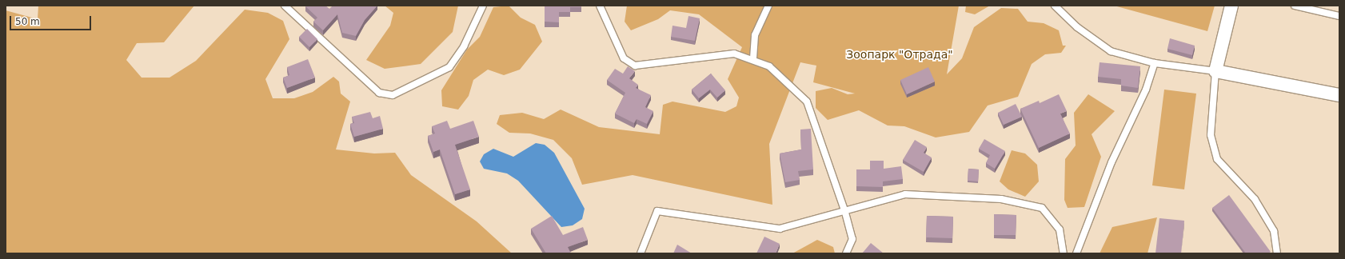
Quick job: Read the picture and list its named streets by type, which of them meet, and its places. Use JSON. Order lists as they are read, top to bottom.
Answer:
{
  "parks": ["Зоопарк \"Отрада\""],
  "scale_bar": "50 m"
}
